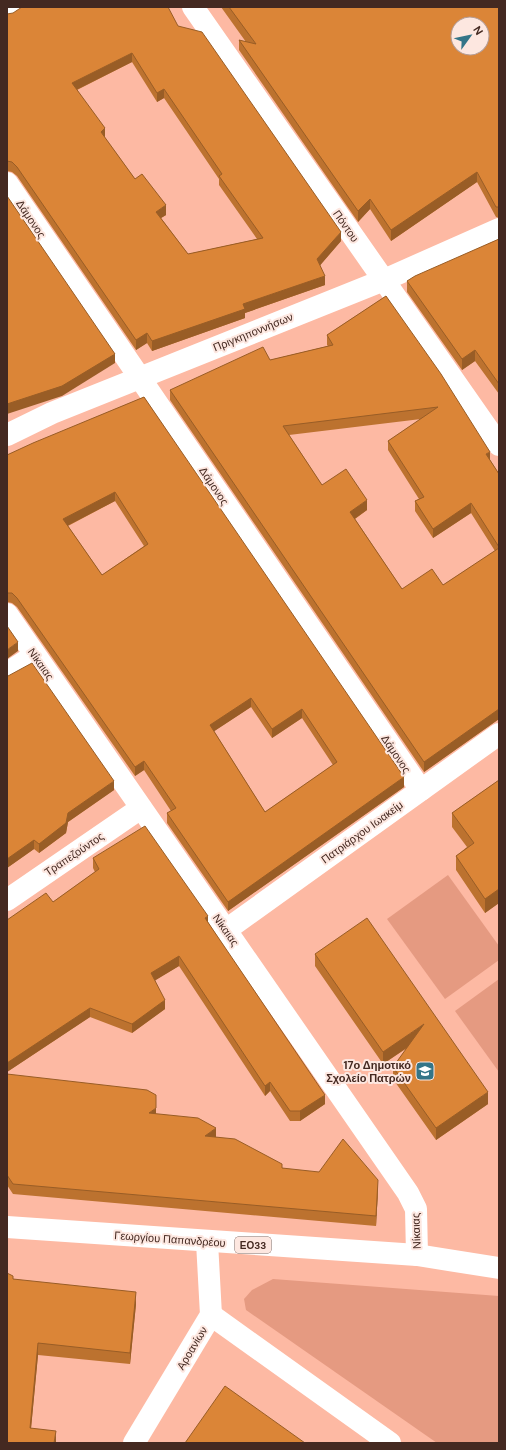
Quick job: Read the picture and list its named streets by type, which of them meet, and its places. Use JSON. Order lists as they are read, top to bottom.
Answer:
{
  "streets": {
    "street": [
      "Δάμονος",
      "Πόντου",
      "Πριγκηποννήσων",
      "Νίκαιας",
      "Πατριάρχου Ιωακείμ",
      "Τραπεζούντος",
      "Γεωργίου Παπανδρέου",
      "ΕΟ33",
      "Αροανίων"
    ]
  },
  "crossings": [
    ["Δάμονος", "Πριγκηποννήσων"],
    ["Δάμονος", "Πατριάρχου Ιωακείμ"],
    ["Πόντου", "Πριγκηποννήσων"],
    ["Νίκαιας", "Πατριάρχου Ιωακείμ"],
    ["Νίκαιας", "Τραπεζούντος"],
    ["Νίκαιας", "Γεωργίου Παπανδρέου"],
    ["Γεωργίου Παπανδρέου", "Αροανίων"]
  ],
  "places": {
    "school or university": ["17ο Δημοτικό Σχολείο Πατρών"]
  },
  "north": "top right"
}
